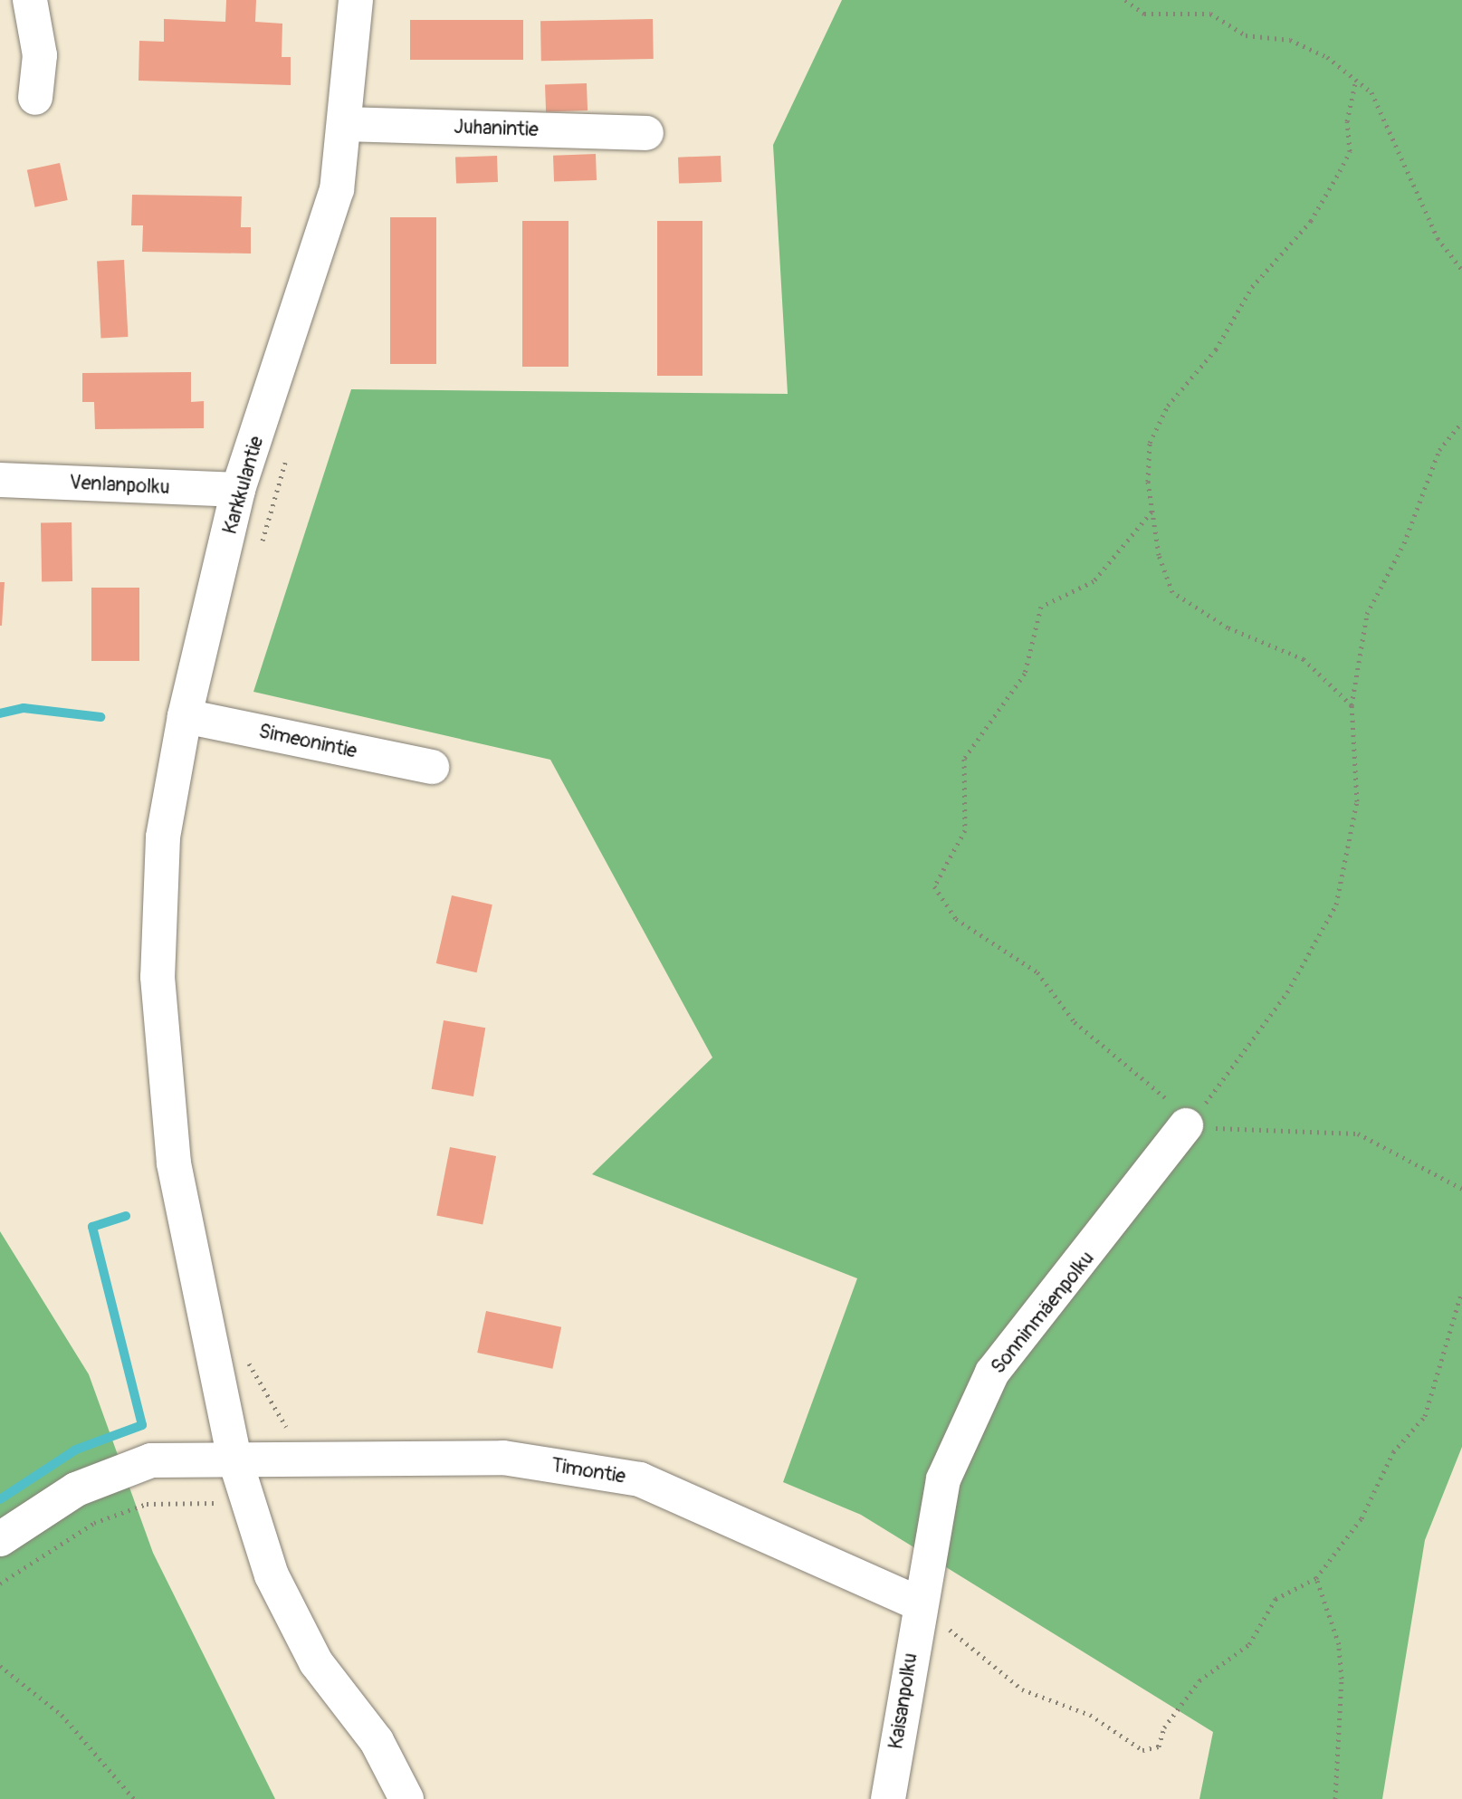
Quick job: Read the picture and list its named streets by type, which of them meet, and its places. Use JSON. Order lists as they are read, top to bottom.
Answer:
{
  "streets": {
    "street": [
      "Juhanintie",
      "Venlanpolku",
      "Karkkulantie",
      "Simeonintie",
      "Sonninmäenpolku",
      "Timontie",
      "Kaisanpolku"
    ]
  },
  "crossings": [
    ["Juhanintie", "Karkkulantie"],
    ["Venlanpolku", "Karkkulantie"],
    ["Karkkulantie", "Simeonintie"],
    ["Karkkulantie", "Timontie"],
    ["Sonninmäenpolku", "Timontie"],
    ["Sonninmäenpolku", "Kaisanpolku"],
    ["Timontie", "Kaisanpolku"]
  ]
}
